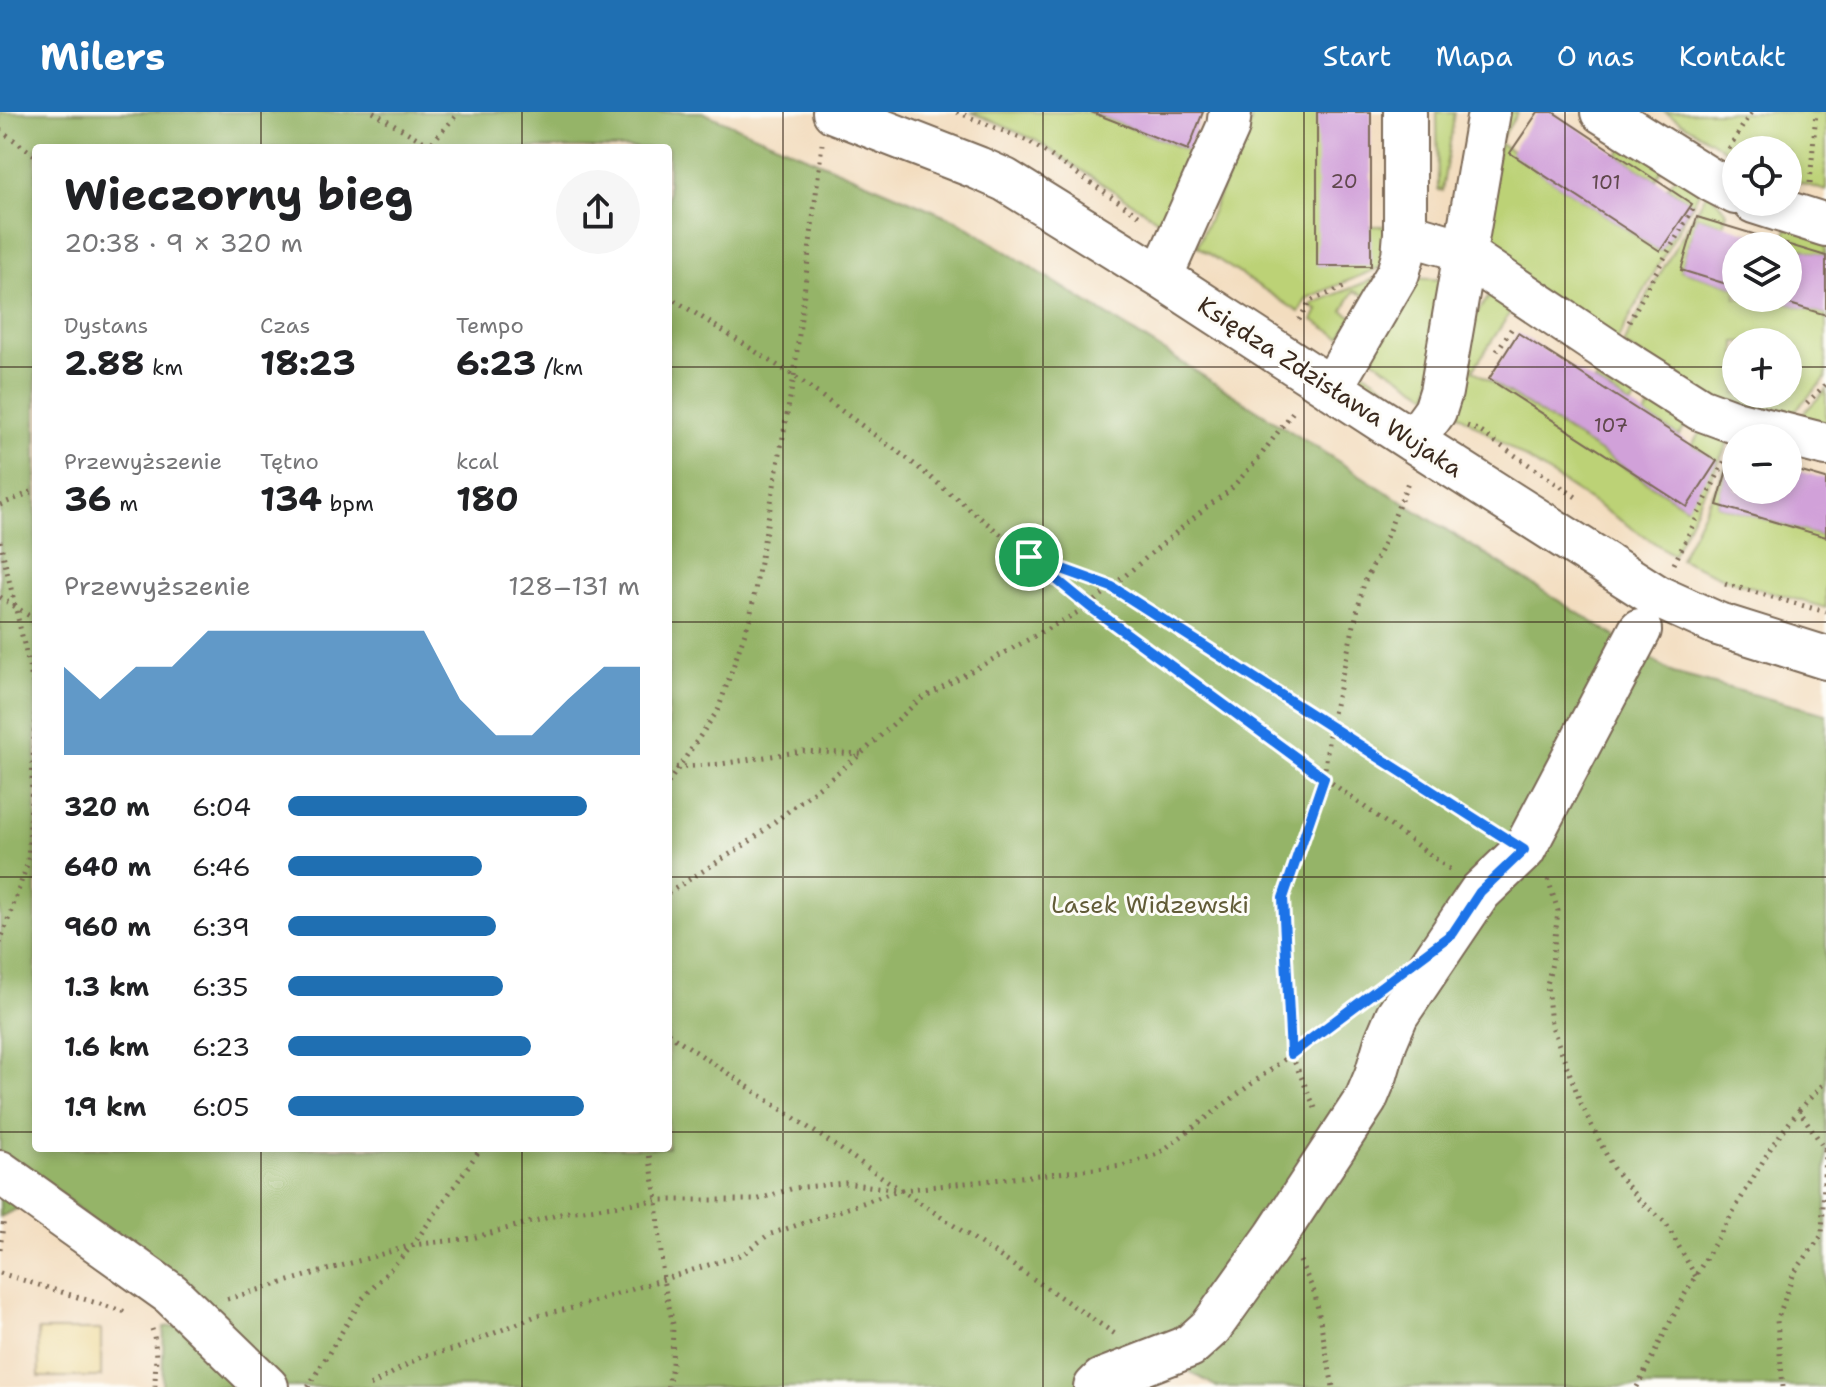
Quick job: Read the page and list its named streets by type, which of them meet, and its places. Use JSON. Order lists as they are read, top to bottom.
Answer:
{
  "streets": {
    "street": ["Księdza Zdzisława Wujaka"]
  },
  "parks": ["Lasek Widzewski"],
  "house_numbers": ["20", "101", "107"],
  "page": {
    "header": "Milers",
    "nav": [
      "Start",
      "Mapa",
      "O nas",
      "Kontakt"
    ],
    "map_buttons": ["+", "−"],
    "heading": ["Wieczorny bieg", "20:38 · 9 × 320 m"],
    "stats": [
      ["Dystans", "2.88 km"],
      ["Czas", "18:23"],
      ["Tempo", "6:23 /km"],
      ["Przewyższenie", "36 m"],
      ["Tętno", "134 bpm"],
      ["kcal", "180"]
    ],
    "chart": ["Przewyższenie", "128–131 m"],
    "list": [
      {
        "name": "320 m",
        "note": "6:04"
      },
      {
        "name": "640 m",
        "note": "6:46"
      },
      {
        "name": "960 m",
        "note": "6:39"
      },
      {
        "name": "1.3 km",
        "note": "6:35"
      },
      {
        "name": "1.6 km",
        "note": "6:23"
      },
      {
        "name": "1.9 km",
        "note": "6:05"
      }
    ]
  }
}
